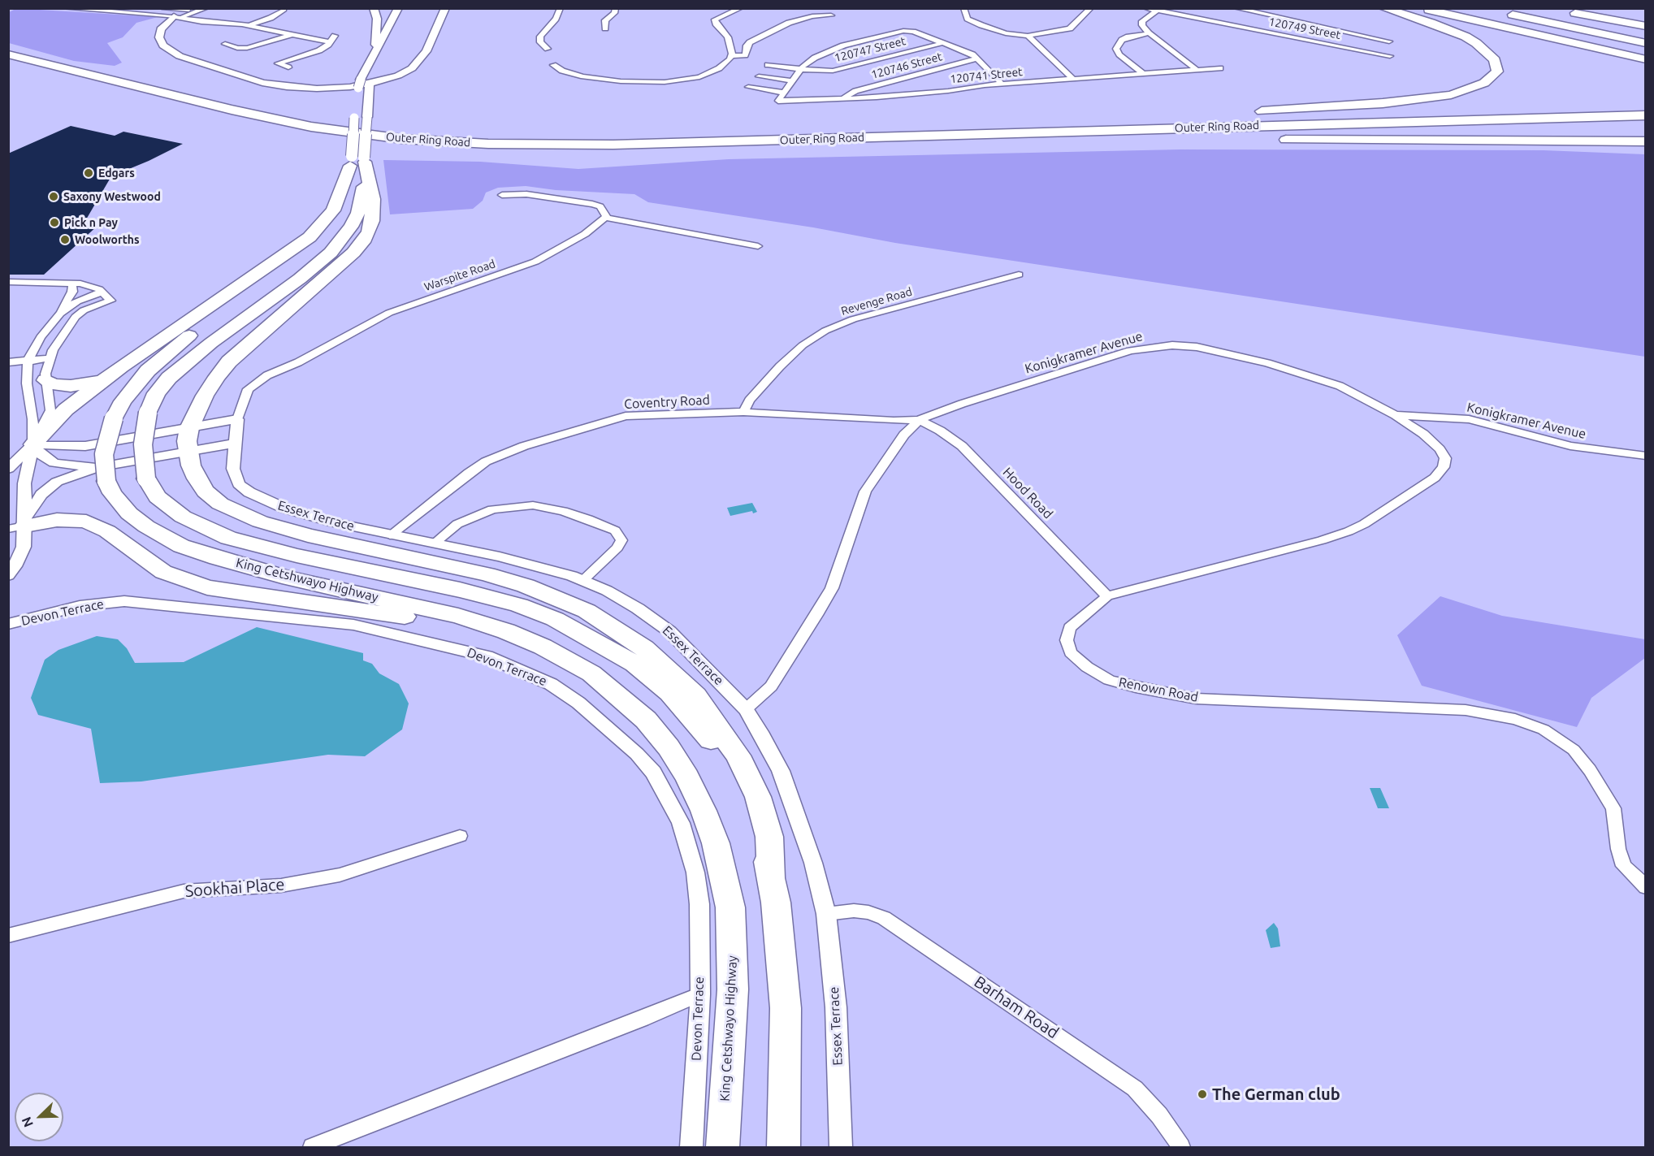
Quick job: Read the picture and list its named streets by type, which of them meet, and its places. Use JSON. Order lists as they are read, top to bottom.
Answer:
{
  "streets": {
    "highway": ["Outer Ring Road", "King Cetshwayo Highway"],
    "street": [
      "120749 Street",
      "120747 Street",
      "120746 Street",
      "120741 Street",
      "Warspite Road",
      "Revenge Road",
      "Konigkramer Avenue",
      "Coventry Road",
      "Hood Road",
      "Essex Terrace",
      "Devon Terrace",
      "Renown Road",
      "Sookhai Place",
      "Barham Road"
    ]
  },
  "crossings": [
    ["120746 Street", "120741 Street"],
    ["Warspite Road", "Essex Terrace"],
    ["Revenge Road", "Coventry Road"],
    ["Konigkramer Avenue", "Coventry Road"],
    ["Konigkramer Avenue", "Hood Road"],
    ["Konigkramer Avenue", "Essex Terrace"],
    ["Konigkramer Avenue", "Renown Road"],
    ["Coventry Road", "Hood Road"],
    ["Coventry Road", "Essex Terrace"],
    ["Hood Road", "Renown Road"],
    ["Essex Terrace", "Barham Road"]
  ],
  "places": [
    "Edgars",
    "Saxony Westwood",
    "Pick n Pay",
    "Woolworths",
    "The German club"
  ],
  "north": "bottom left"
}
